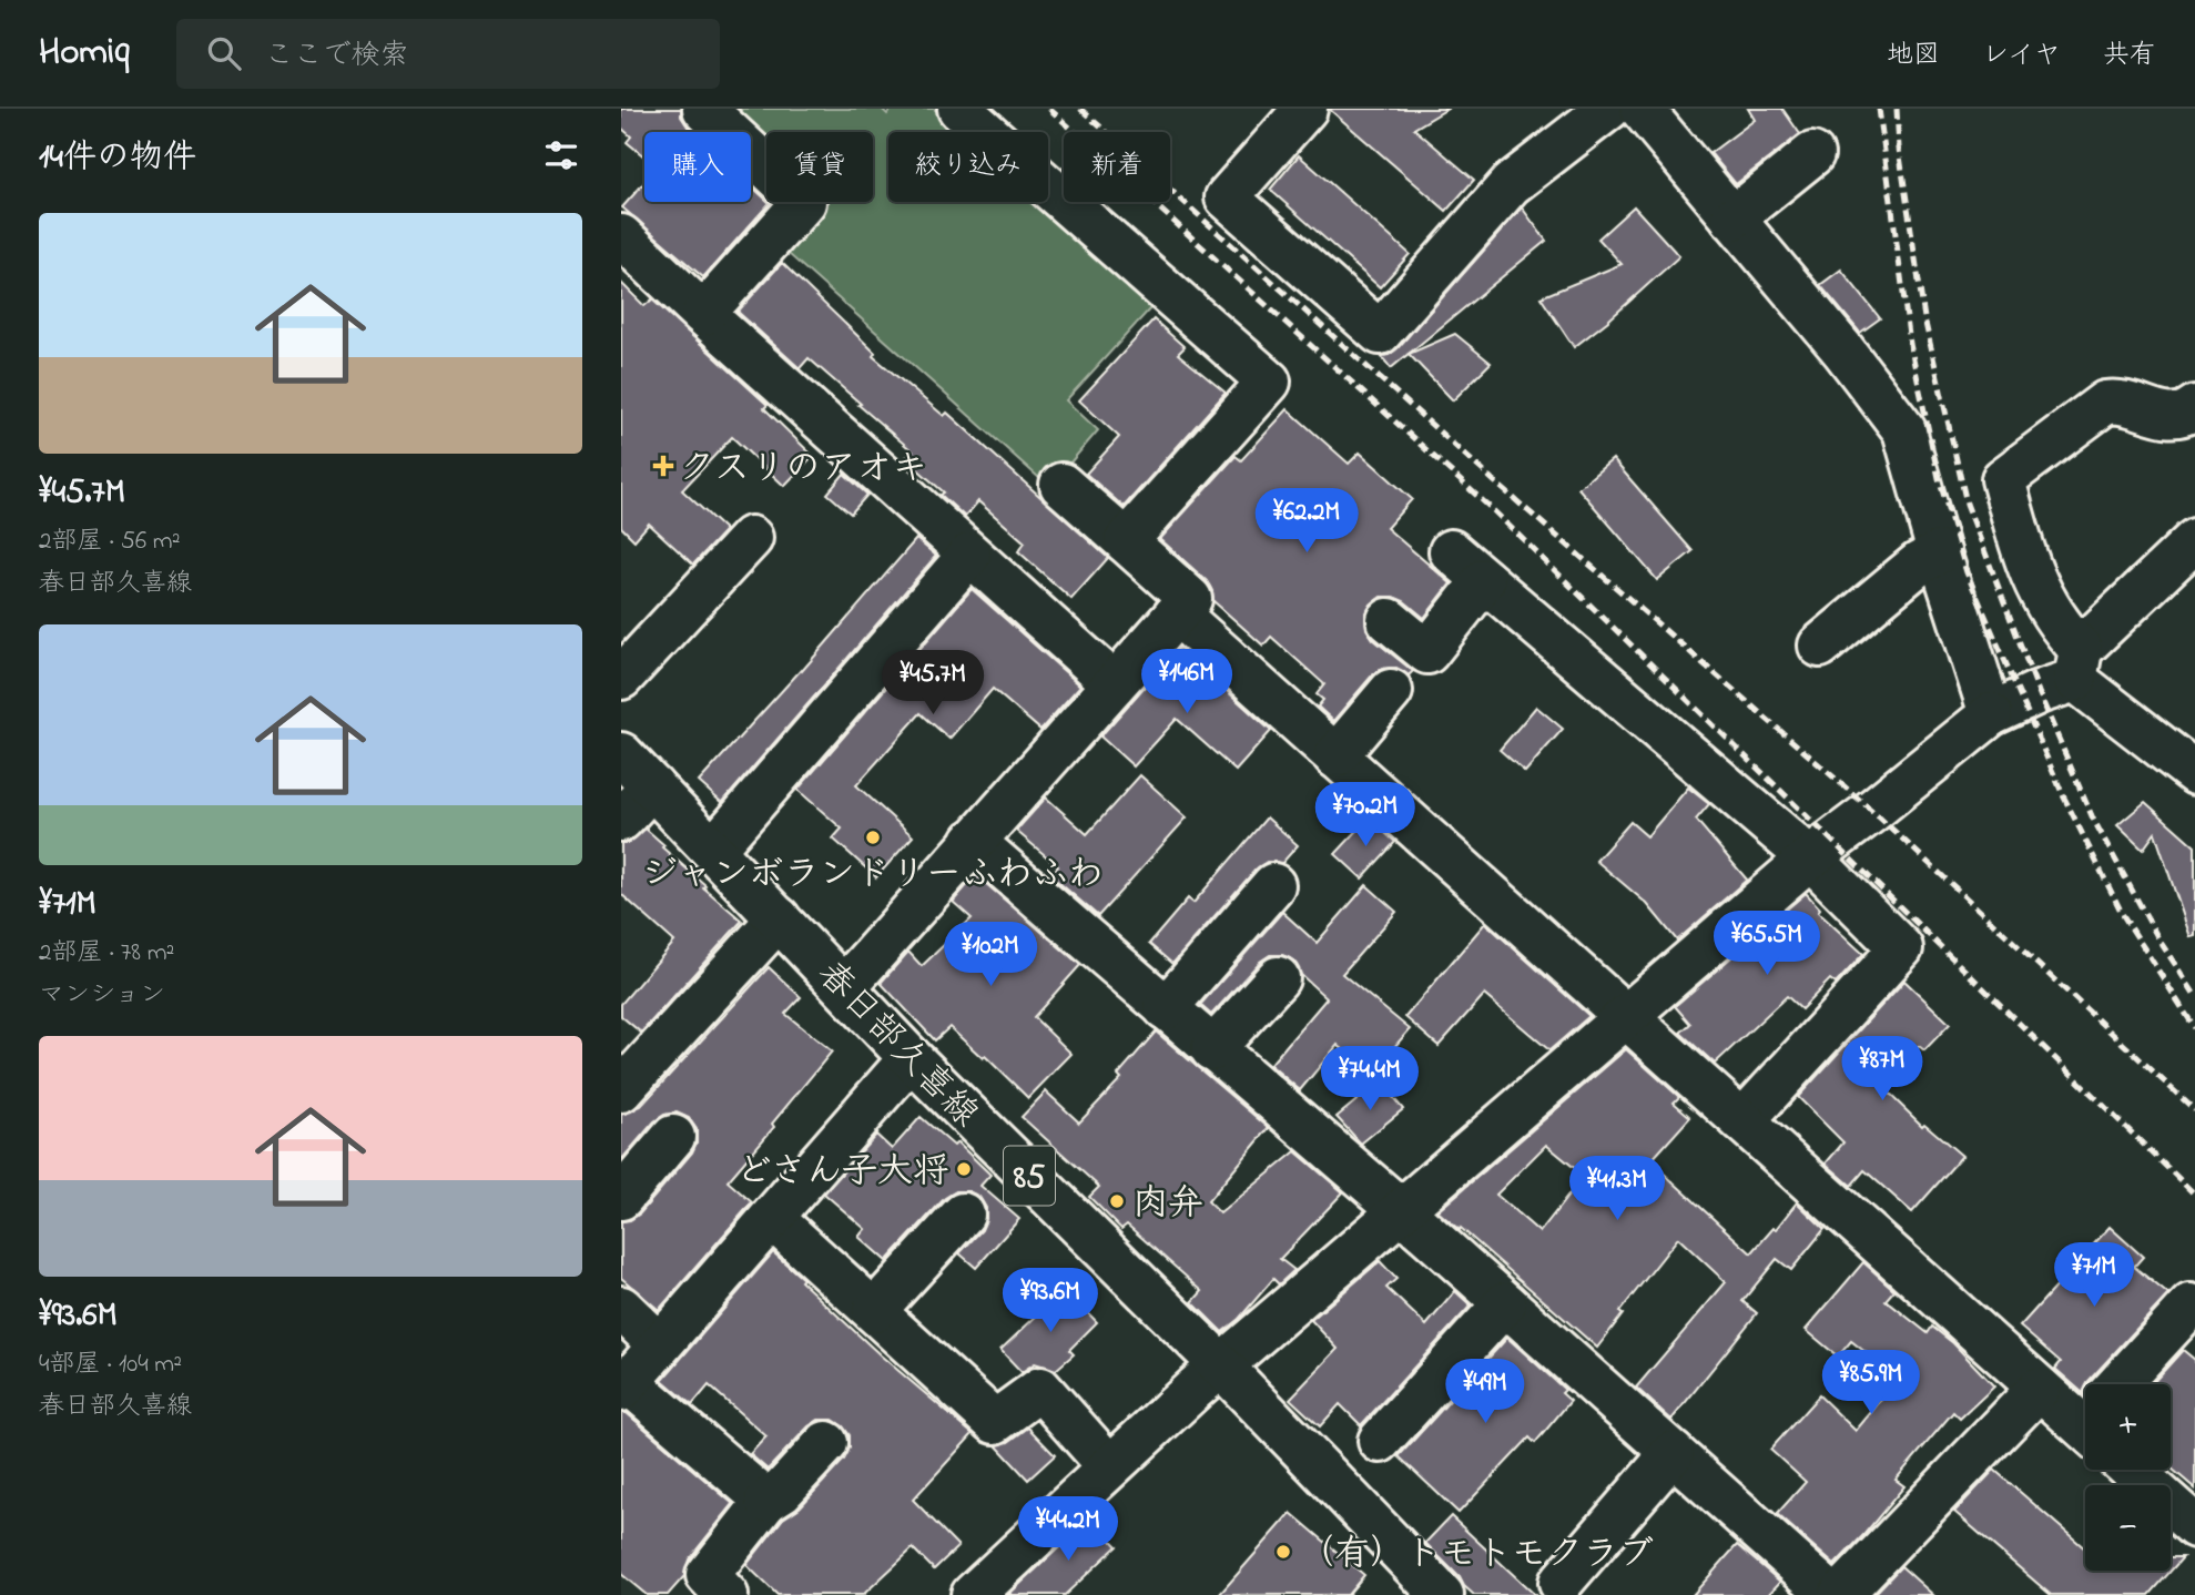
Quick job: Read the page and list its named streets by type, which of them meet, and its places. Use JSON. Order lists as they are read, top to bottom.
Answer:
{
  "streets": {
    "street": ["春日部久喜線", "85"]
  },
  "places": {
    "health": ["クスリのアオキ"],
    "other": [
      "ジャンボランドリーふわふわ",
      "どさん子大将",
      "肉弁",
      "（有）トモトモクラブ"
    ]
  },
  "page": {
    "header": "Homiq",
    "search": "ここで検索",
    "nav": ["地図", "レイヤ", "共有"],
    "heading": "14件の物件",
    "chip": [
      "購入",
      "賃貸",
      "絞り込み",
      "新着"
    ],
    "list": [
      {
        "name": "¥45.7M",
        "note": "2部屋 · 56 m² · 春日部久喜線"
      },
      {
        "name": "¥71M",
        "note": "2部屋 · 78 m² · マンション"
      },
      {
        "name": "¥93.6M",
        "note": "4部屋 · 104 m² · 春日部久喜線"
      }
    ],
    "price": [
      "¥62.2M",
      "¥146M",
      "¥45.7M",
      "¥70.2M",
      "¥65.5M",
      "¥102M",
      "¥87M",
      "¥74.4M",
      "¥41.3M",
      "¥71M",
      "¥93.6M",
      "¥85.9M",
      "¥49M",
      "¥44.2M"
    ],
    "map_buttons": ["+", "−"]
  }
}
